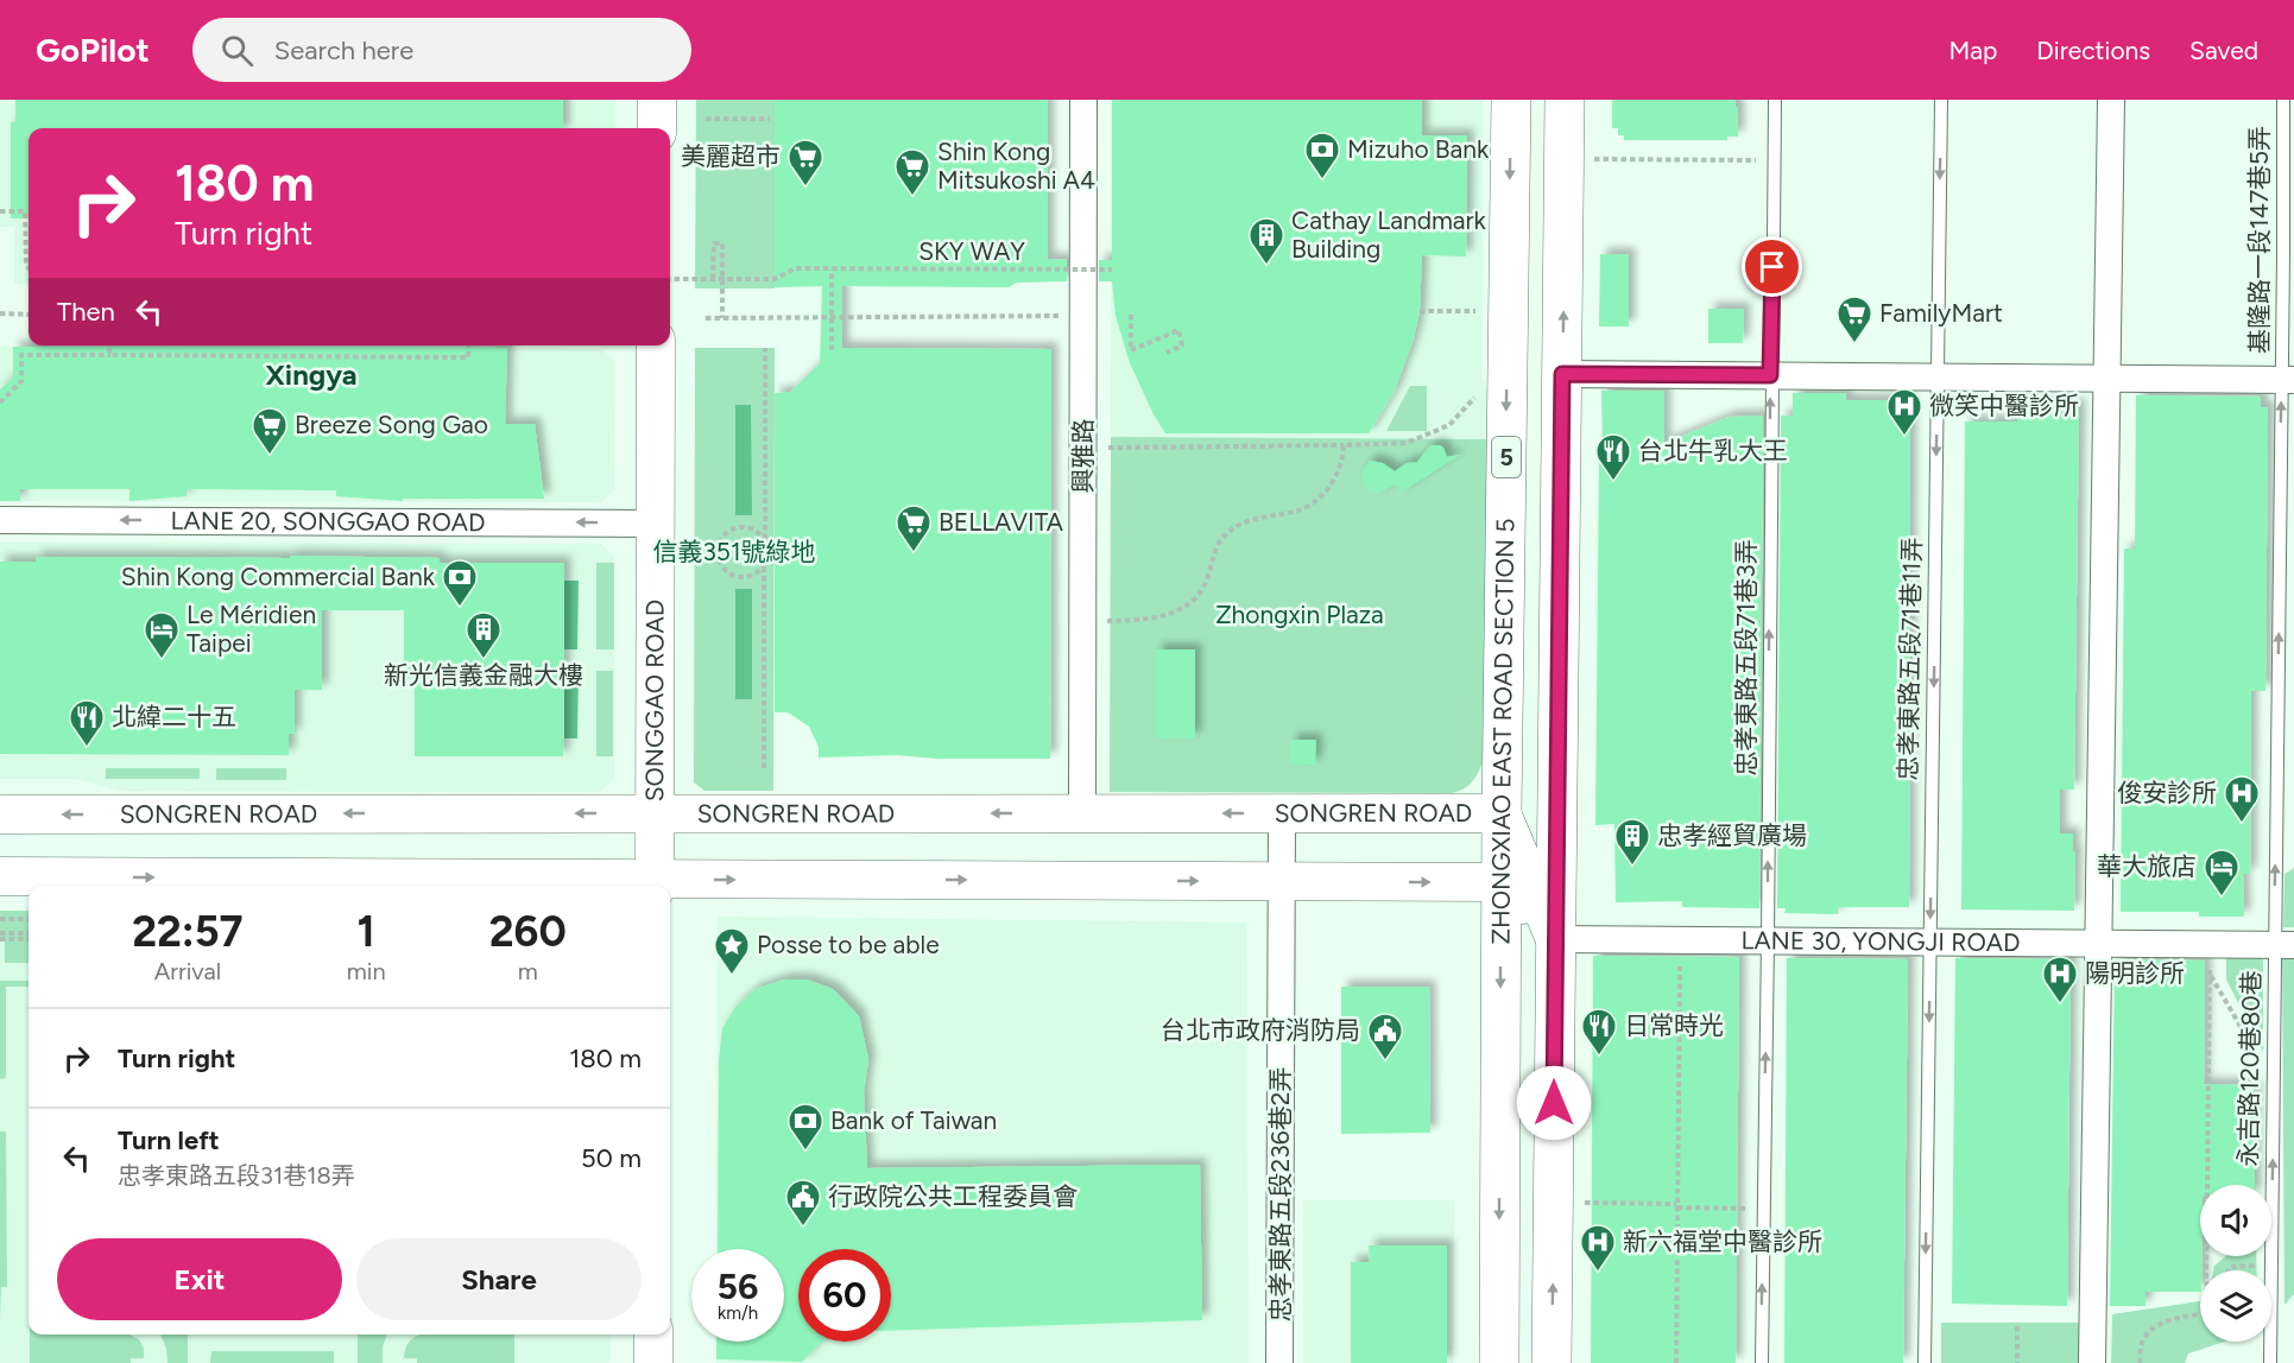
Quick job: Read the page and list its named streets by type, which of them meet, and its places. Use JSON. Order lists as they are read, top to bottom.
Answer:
{
  "streets": {
    "main road": ["5", "ZHONGXIAO EAST ROAD SECTION 5"],
    "street": [
      "興雅路",
      "LANE 20, SONGGAO ROAD",
      "SONGGAO ROAD",
      "SONGREN ROAD",
      "LANE 30, YONGJI ROAD",
      "忠孝東路五段236巷2弄"
    ],
    "lane": [
      "基隆路一段147巷5弄",
      "忠孝東路五段71巷3弄",
      "忠孝東路五段71巷11弄",
      "永吉路120巷80巷"
    ],
    "path": ["SKY WAY"]
  },
  "crossings": [
    ["基隆路一段147巷5弄", "LANE 30, YONGJI ROAD"],
    ["基隆路一段147巷5弄", "永吉路120巷80巷"],
    ["興雅路", "SONGREN ROAD"],
    ["LANE 20, SONGGAO ROAD", "SONGGAO ROAD"],
    ["忠孝東路五段71巷3弄", "LANE 30, YONGJI ROAD"],
    ["忠孝東路五段71巷11弄", "LANE 30, YONGJI ROAD"],
    ["SONGGAO ROAD", "SONGREN ROAD"],
    ["ZHONGXIAO EAST ROAD SECTION 5", "SONGREN ROAD"],
    ["SONGREN ROAD", "LANE 30, YONGJI ROAD"],
    ["SONGREN ROAD", "忠孝東路五段236巷2弄"],
    ["LANE 30, YONGJI ROAD", "永吉路120巷80巷"]
  ],
  "one_way": [
    "基隆路一段147巷5弄",
    "LANE 20, SONGGAO ROAD",
    "忠孝東路五段71巷3弄",
    "忠孝東路五段71巷11弄",
    "永吉路120巷80巷"
  ],
  "districts": ["Xingya"],
  "parks": ["信義351號綠地", "Zhongxin Plaza"],
  "places": {
    "bank": ["Mizuho Bank", "Shin Kong Commercial Bank", "Bank of Taiwan"],
    "supermarket": [
      "美麗超市",
      "Shin Kong Mitsukoshi A4",
      "FamilyMart",
      "Breeze Song Gao",
      "BELLAVITA"
    ],
    "building": ["Cathay Landmark Building", "新光信義金融大樓", "忠孝經貿廣場"],
    "hospital": [
      "微笑中醫診所",
      "俊安診所",
      "陽明診所",
      "新六福堂中醫診所"
    ],
    "restaurant": ["台北牛乳大王", "北緯二十五", "日常時光"],
    "hotel": ["Le Méridien Taipei", "華大旅店"],
    "place": ["Posse to be able"],
    "public building": ["台北市政府消防局", "行政院公共工程委員會"]
  },
  "page": {
    "header": "GoPilot",
    "search": "Search here",
    "nav": ["Map", "Directions", "Saved"],
    "turn": ["180 m", "Turn right"],
    "then": "Then",
    "eta": [
      "22:57",
      "Arrival",
      "1",
      "min",
      "260",
      "m"
    ],
    "list": [
      {
        "name": "Turn right",
        "value": "180 m"
      },
      {
        "name": "Turn left",
        "note": "忠孝東路五段31巷18弄",
        "value": "50 m"
      }
    ],
    "buttons": ["Exit", "Share"],
    "speed": "56 km/h",
    "limit": "60"
  }
}
